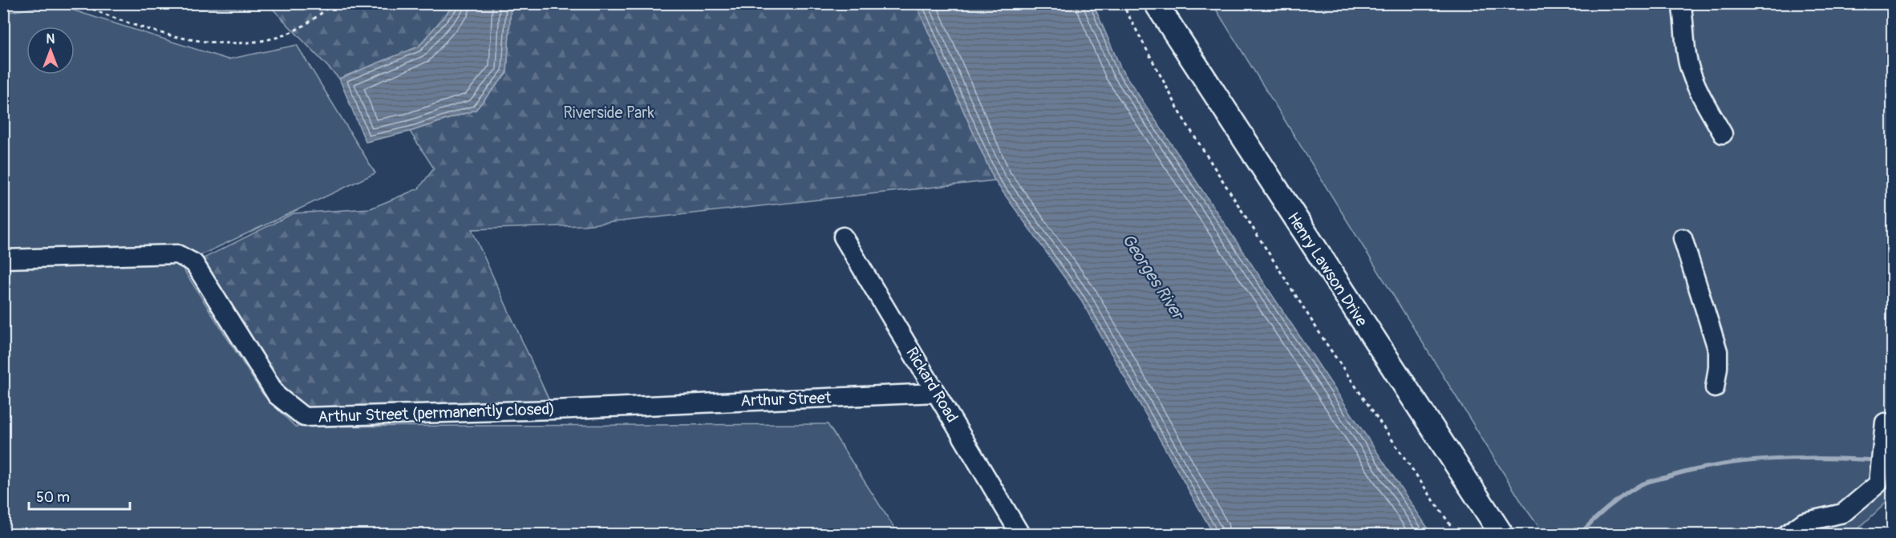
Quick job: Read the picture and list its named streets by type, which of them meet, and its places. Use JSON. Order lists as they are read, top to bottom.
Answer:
{
  "streets": {
    "main road": ["Henry Lawson Drive"],
    "street": ["Rickard Road", "Arthur Street", "Arthur Street (permanently closed)"]
  },
  "crossings": [
    ["Rickard Road", "Arthur Street"],
    ["Arthur Street", "Arthur Street (permanently closed)"]
  ],
  "water": ["Georges River"],
  "parks": ["Riverside Park"],
  "scale_bar": "50 m",
  "north": "top"
}
